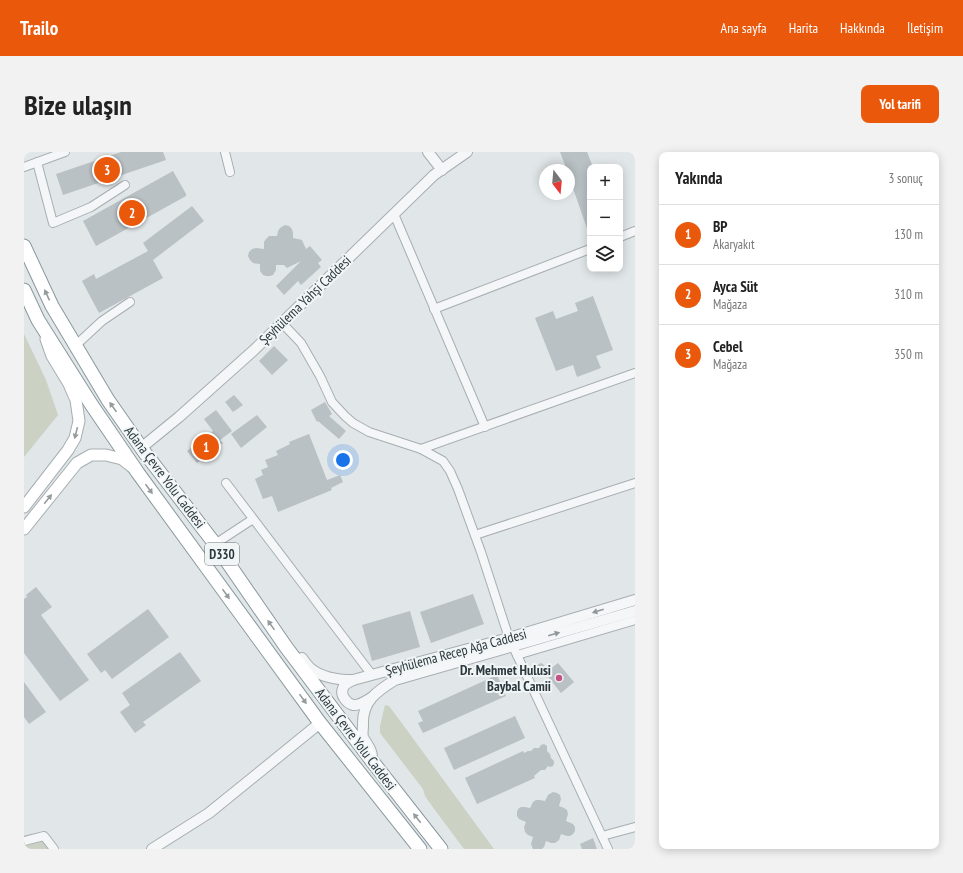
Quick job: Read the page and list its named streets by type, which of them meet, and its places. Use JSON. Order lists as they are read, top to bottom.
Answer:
{
  "streets": {
    "highway": ["Adana Çevre Yolu Caddesi", "D330"],
    "street": ["Şeyhülema Yahşi Caddesi", "Şeyhülema Recep Ağa Caddesi"]
  },
  "crossings": [
    ["Şeyhülema Yahşi Caddesi", "Adana Çevre Yolu Caddesi"],
    ["Adana Çevre Yolu Caddesi", "Şeyhülema Recep Ağa Caddesi"]
  ],
  "places": ["Dr. Mehmet Hulusi Baybal Camii"],
  "north": "bottom",
  "page": {
    "header": "Trailo",
    "nav": [
      "Ana sayfa",
      "Harita",
      "Hakkında",
      "İletişim"
    ],
    "buttons": "Yol tarifi",
    "title": "Bize ulaşın",
    "heading": ["Yakında", "3 sonuç"],
    "pins": ["3", "2", "1"],
    "map_buttons": ["+", "−"],
    "list": [
      {
        "mark": "1",
        "name": "BP",
        "note": "Akaryakıt",
        "value": "130 m"
      },
      {
        "mark": "2",
        "name": "Ayca Süt",
        "note": "Mağaza",
        "value": "310 m"
      },
      {
        "mark": "3",
        "name": "Cebel",
        "note": "Mağaza",
        "value": "350 m"
      }
    ]
  }
}
